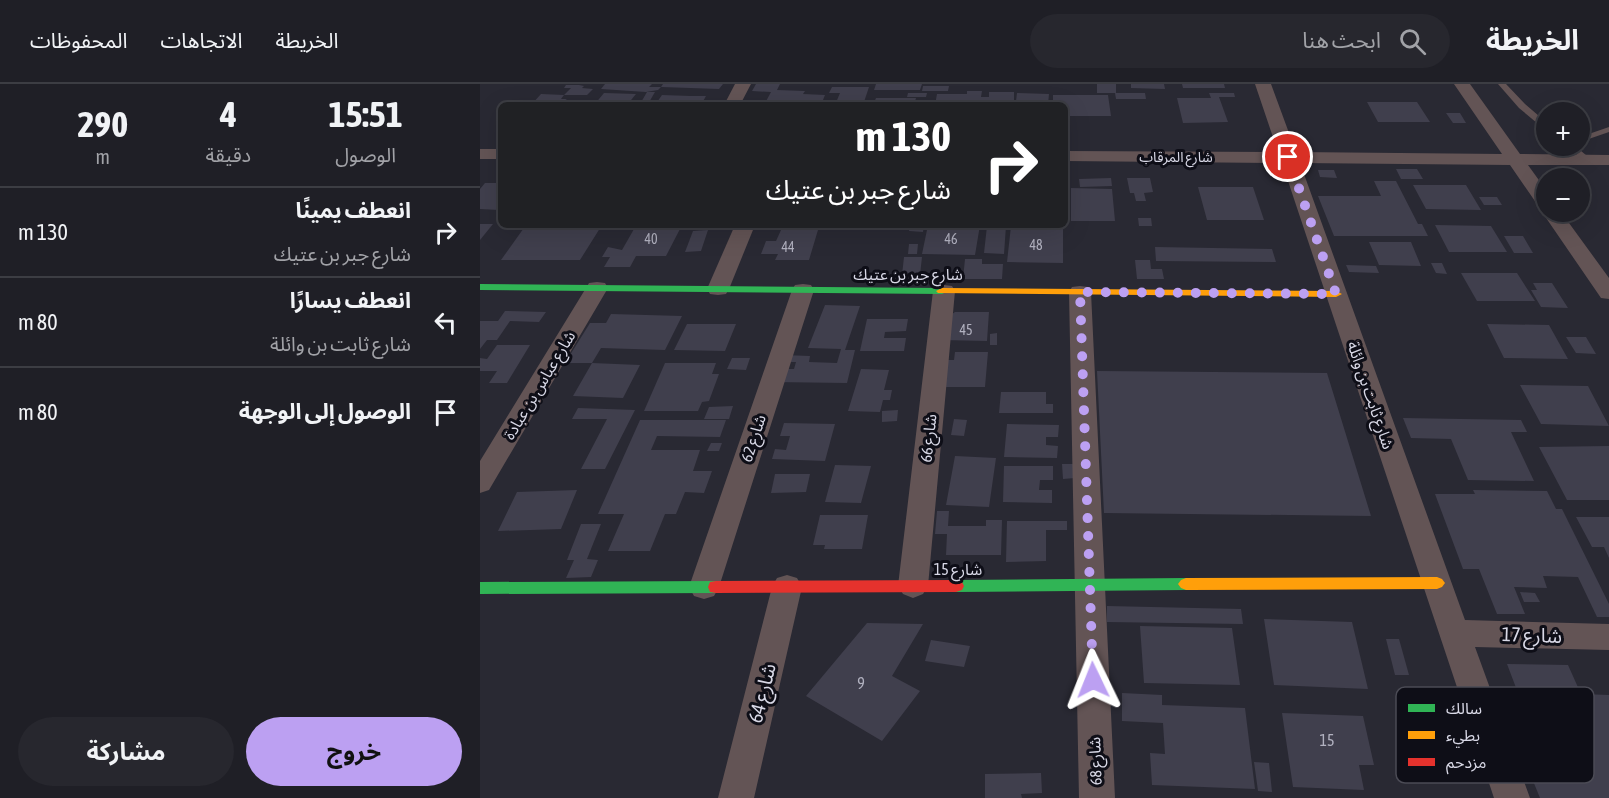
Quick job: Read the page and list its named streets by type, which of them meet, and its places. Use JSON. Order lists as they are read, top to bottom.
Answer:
{
  "streets": {
    "street": [
      "شارع المرقاب",
      "شارع جبر بن عتيك",
      "شارع عباس بن عبادة",
      "شارع ثابت بن وائلة",
      "شارع 62",
      "شارع 66",
      "شارع 15",
      "شارع 17",
      "شارع 64",
      "شارع 68"
    ]
  },
  "crossings": [
    ["شارع المرقاب", "شارع ثابت بن وائلة"],
    ["شارع جبر بن عتيك", "شارع عباس بن عبادة"],
    ["شارع جبر بن عتيك", "شارع ثابت بن وائلة"],
    ["شارع جبر بن عتيك", "شارع 62"],
    ["شارع جبر بن عتيك", "شارع 66"],
    ["شارع جبر بن عتيك", "شارع 68"],
    ["شارع ثابت بن وائلة", "شارع 15"],
    ["شارع ثابت بن وائلة", "شارع 17"],
    ["شارع 62", "شارع 15"],
    ["شارع 66", "شارع 15"],
    ["شارع 15", "شارع 64"],
    ["شارع 15", "شارع 68"]
  ],
  "house_numbers": [
    "40",
    "46",
    "48",
    "44",
    "45",
    "9",
    "15"
  ],
  "legend": ["سالك", "بطيء", "مزدحم"],
  "page": {
    "header": "الخريطة",
    "search": "ابحث هنا",
    "nav": ["الخريطة", "الاتجاهات", "المحفوظات"],
    "eta": [
      "15:51",
      "الوصول",
      "4",
      "دقيقة",
      "290",
      "m"
    ],
    "map_buttons": ["+", "−"],
    "turn": ["130 m", "شارع جبر بن عتيك"],
    "list": [
      {
        "name": "انعطف يمينًا",
        "note": "شارع جبر بن عتيك",
        "value": "130 m"
      },
      {
        "name": "انعطف يسارًا",
        "note": "شارع ثابت بن وائلة",
        "value": "80 m"
      },
      {
        "name": "الوصول إلى الوجهة",
        "value": "80 m"
      }
    ],
    "buttons": ["خروج", "مشاركة"]
  }
}
